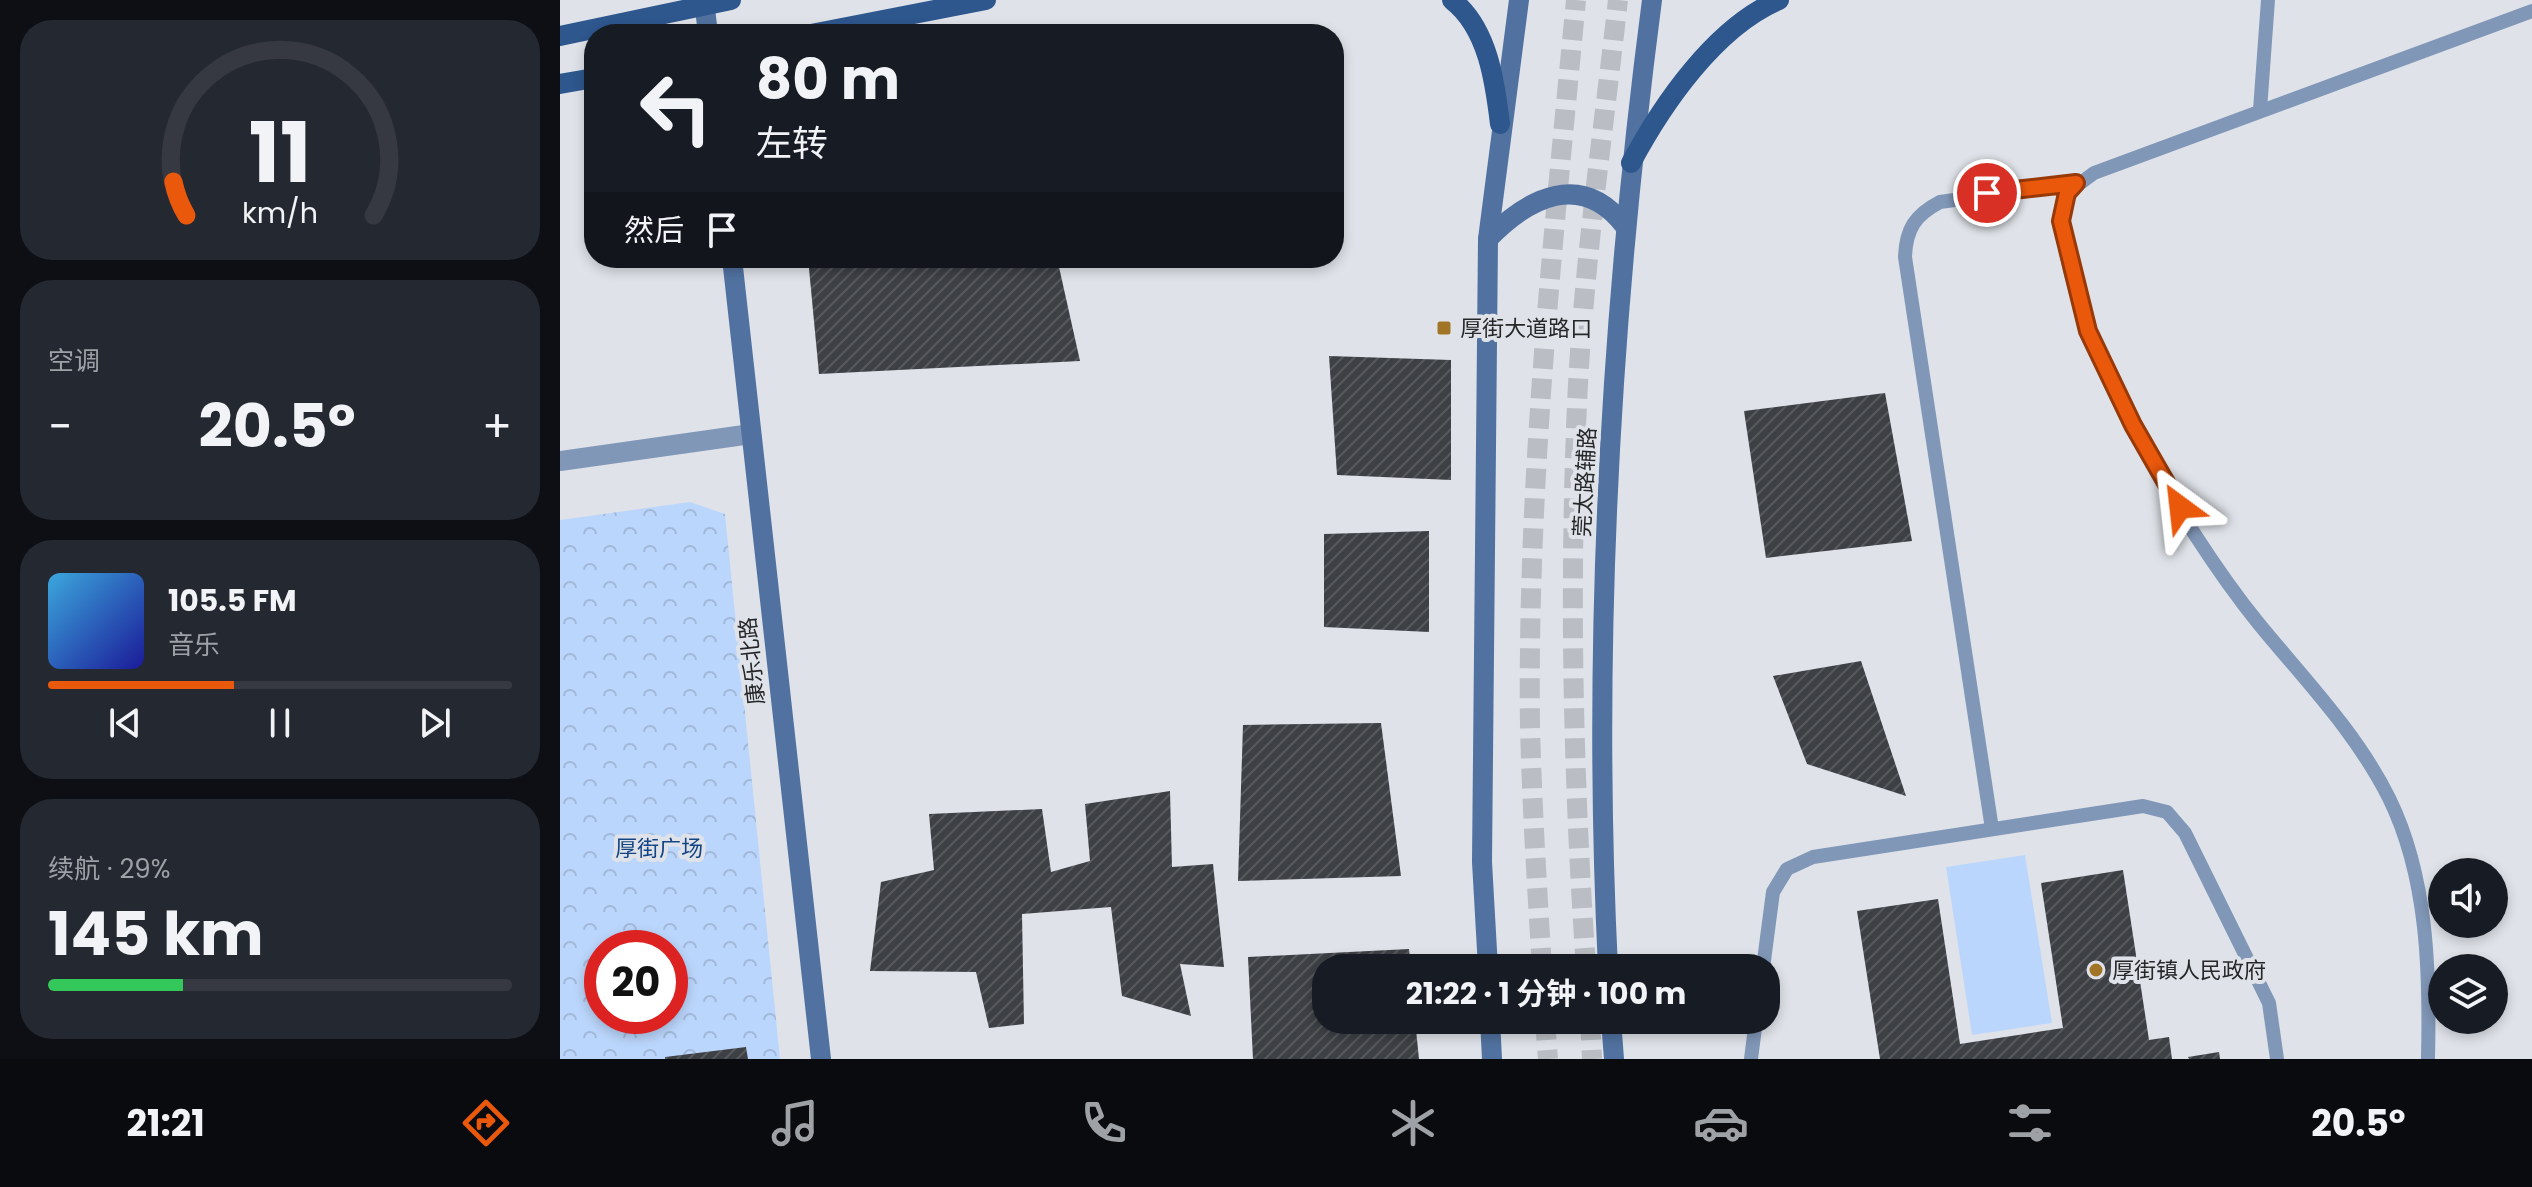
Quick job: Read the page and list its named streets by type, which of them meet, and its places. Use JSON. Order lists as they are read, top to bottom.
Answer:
{
  "streets": {
    "main road": ["莞太路辅路", "康乐北路"]
  },
  "parks": ["厚街广场"],
  "places": {
    "transit": ["厚街大道路口"],
    "other": ["厚街镇人民政府"]
  },
  "page": {
    "turn": ["80 m", "左转"],
    "then": "然后",
    "tile": [
      "空调",
      ["续航 · 29%", "145 km"]
    ],
    "heat": ["−", "20.5°", "+"],
    "song": ["105.5 FM", "音乐"],
    "limit": "20",
    "trip": "21:22 · 1 分钟 · 100 m",
    "tabs": ["21:21", "20.5°"],
    "gauge": ["11", "km/h"]
  }
}
